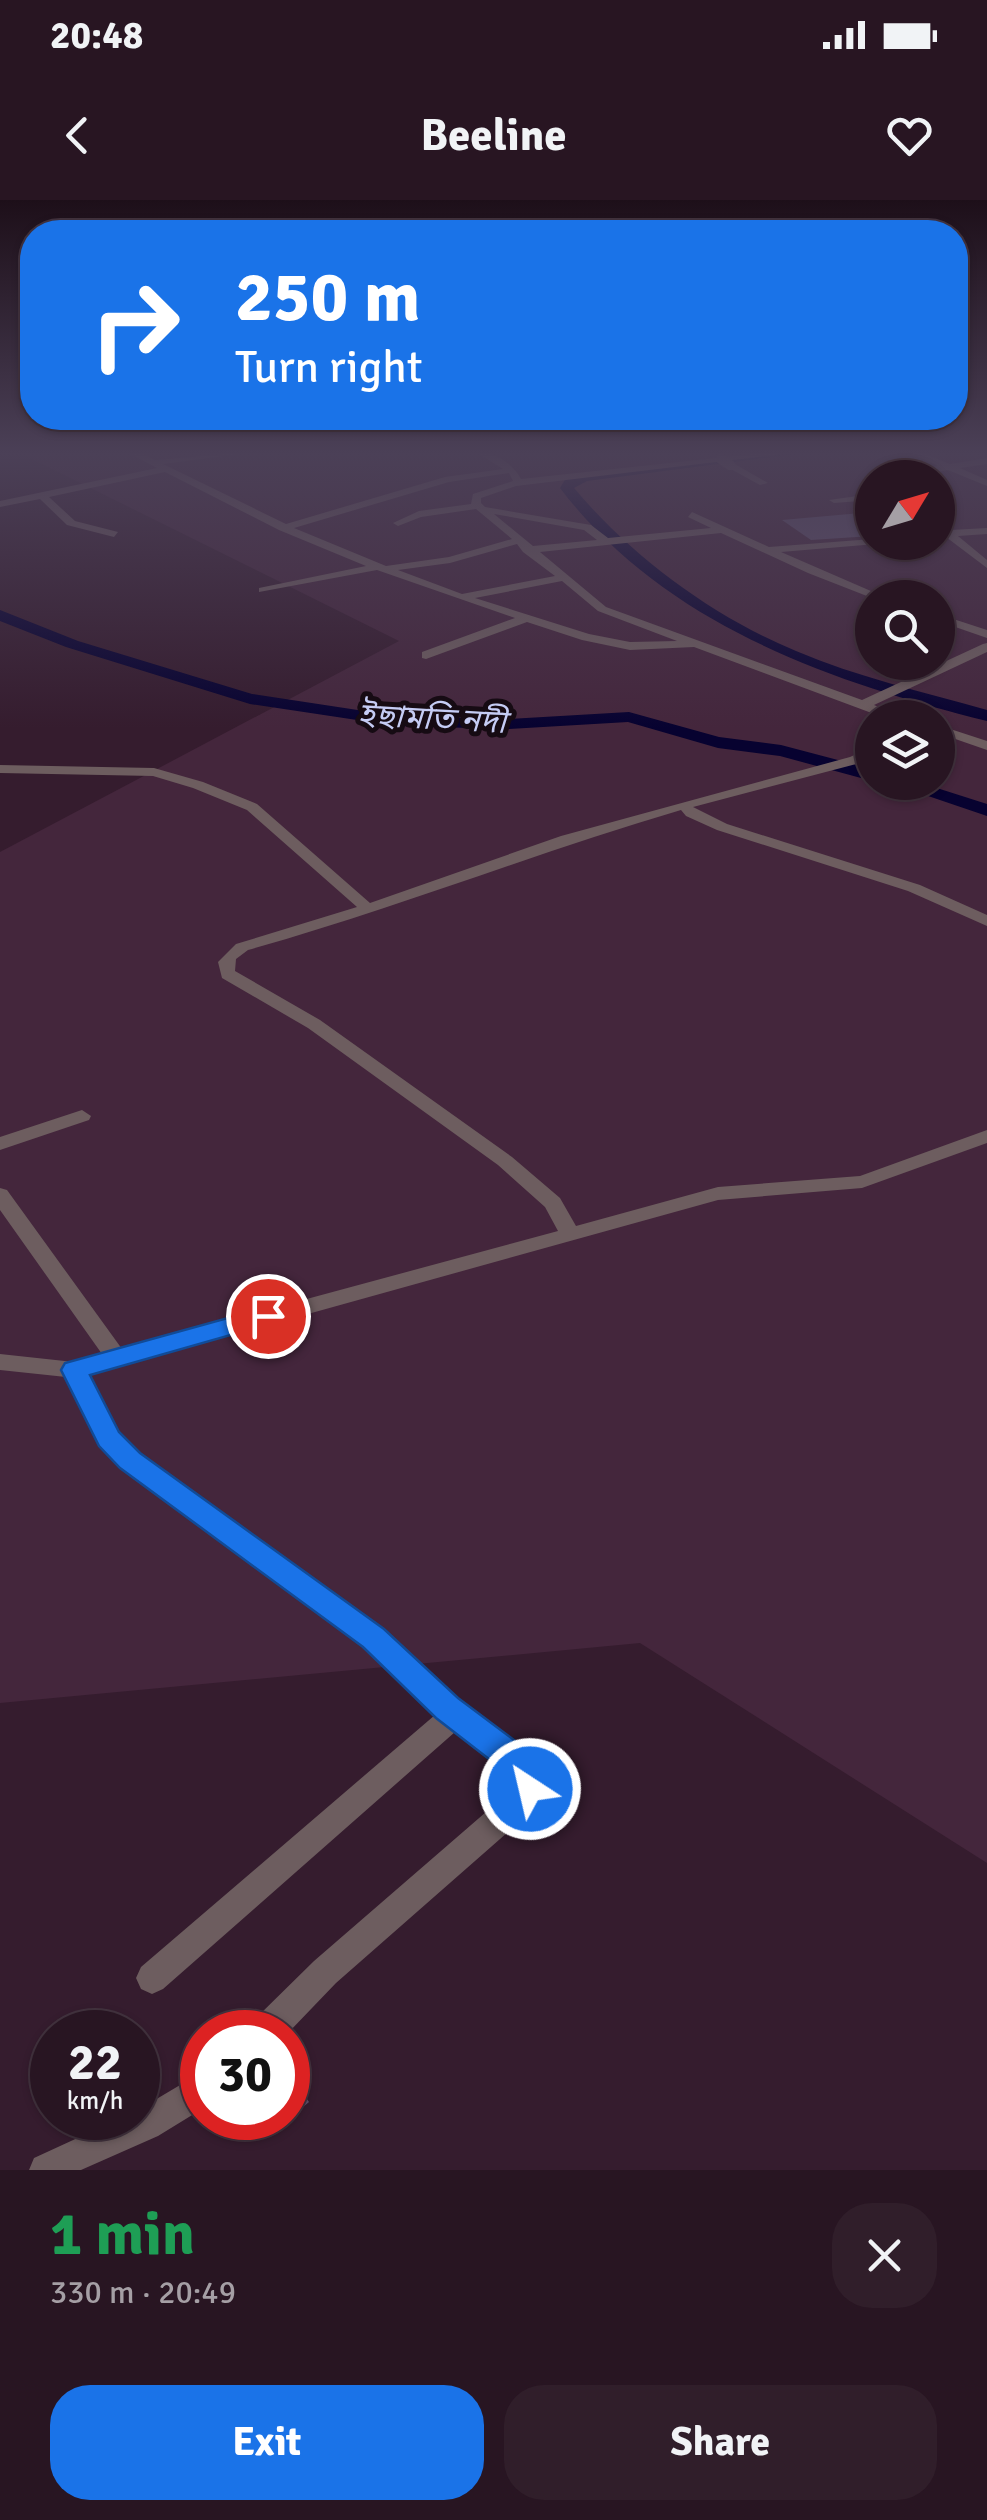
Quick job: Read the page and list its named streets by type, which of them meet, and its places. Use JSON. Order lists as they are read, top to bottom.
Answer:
{
  "water": ["ইছামতি নদী"],
  "north": "top right",
  "page": {
    "status": "20:48",
    "header": "Beeline",
    "turn": ["250 m", "Turn right"],
    "speed": "22 km/h",
    "limit": "30",
    "heading": ["1 min", "330 m · 20:49"],
    "buttons": ["Exit", "Share"]
  }
}
